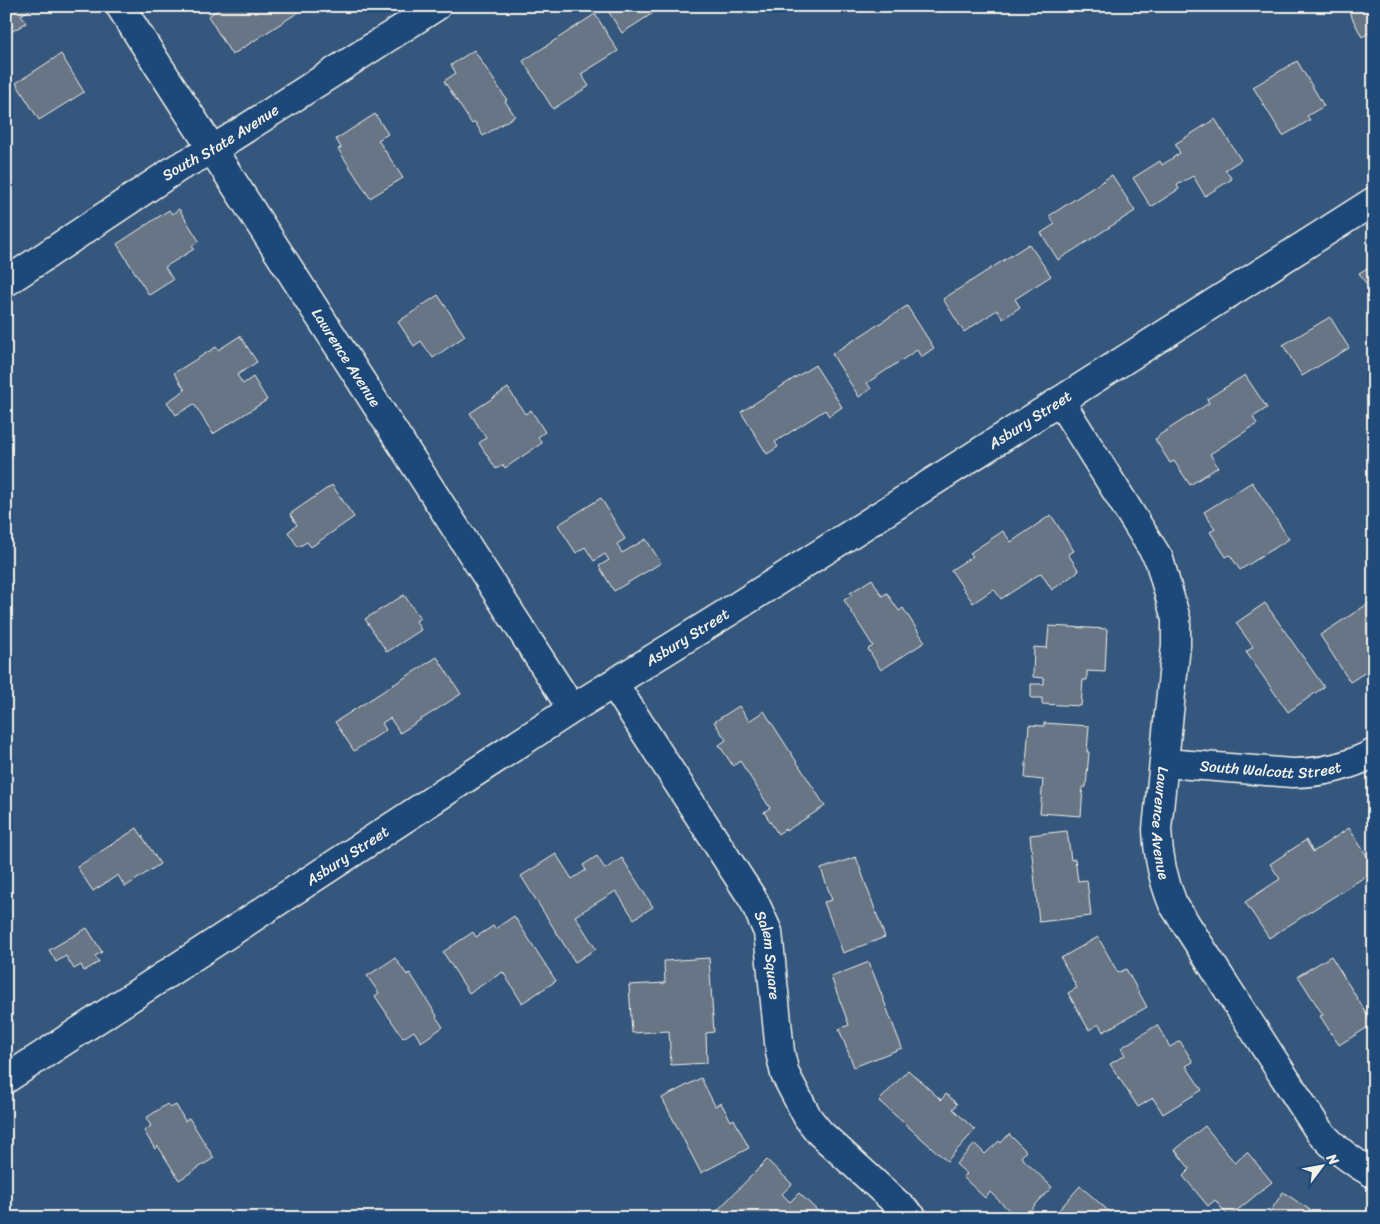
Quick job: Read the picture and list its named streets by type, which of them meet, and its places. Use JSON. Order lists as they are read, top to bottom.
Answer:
{
  "streets": {
    "street": [
      "South State Avenue",
      "Lawrence Avenue",
      "Asbury Street",
      "South Walcott Street",
      "Salem Square"
    ]
  },
  "crossings": [
    ["South State Avenue", "Lawrence Avenue"],
    ["Lawrence Avenue", "Asbury Street"],
    ["Lawrence Avenue", "South Walcott Street"],
    ["Asbury Street", "Salem Square"]
  ],
  "north": "top right"
}
